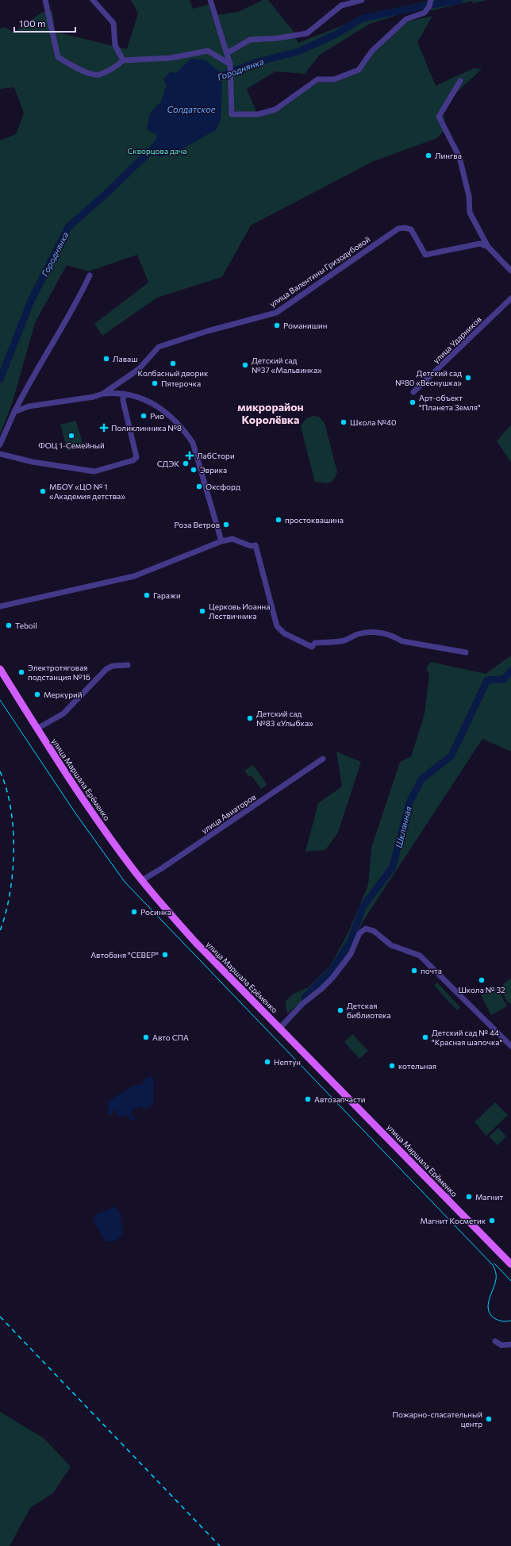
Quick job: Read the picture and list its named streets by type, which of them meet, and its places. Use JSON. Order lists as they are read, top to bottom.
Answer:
{
  "streets": {
    "main road": ["улица Маршала Ерёменко"],
    "street": ["улица Валентины Гризодубовой", "улица Ударников", "улица Авиаторов"]
  },
  "crossings": [
    ["улица Маршала Ерёменко", "улица Авиаторов"]
  ],
  "districts": ["микрорайон Королёвка"],
  "water": ["Городнянка", "Солдатское", "Шклянная"],
  "parks": ["Скворцова дача"],
  "places": {
    "other": [
      "Лингва",
      "Романишин",
      "Лаваш",
      "Колбасный дворик",
      "Детский сад №37 «Мальвинка»",
      "Детский сад №80 «Веснушка»",
      "Пятерочка",
      "Арт-объект \"Планета Земля\"",
      "Рио",
      "Школа №40",
      "ФОЦ 1-Семейный",
      "СДЭК",
      "Эврика",
      "Оксфорд",
      "МБОУ «ЦО № 1 «Академия детства»",
      "простоквашина",
      "Роза Ветров",
      "Гаражи",
      "Церковь Иоанна Лествичника",
      "Teboil",
      "Электротяговая подстанция №16",
      "Меркурий",
      "Детский сад №83 «Улыбка»",
      "Росинка",
      "Автобаня \"СЕВЕР\"",
      "почта",
      "Школа № 32",
      "Детская библиотека",
      "Авто СПА",
      "Детский сад № 44 \"Красная шапочка\"",
      "Нептун",
      "котельная",
      "Автозапчасти",
      "Магнит",
      "Магнит Косметик",
      "Пожарно-спасательный центр"
    ],
    "health": ["Поликлинника №8", "ЛабСтори"]
  },
  "scale_bar": "100 m"
}
